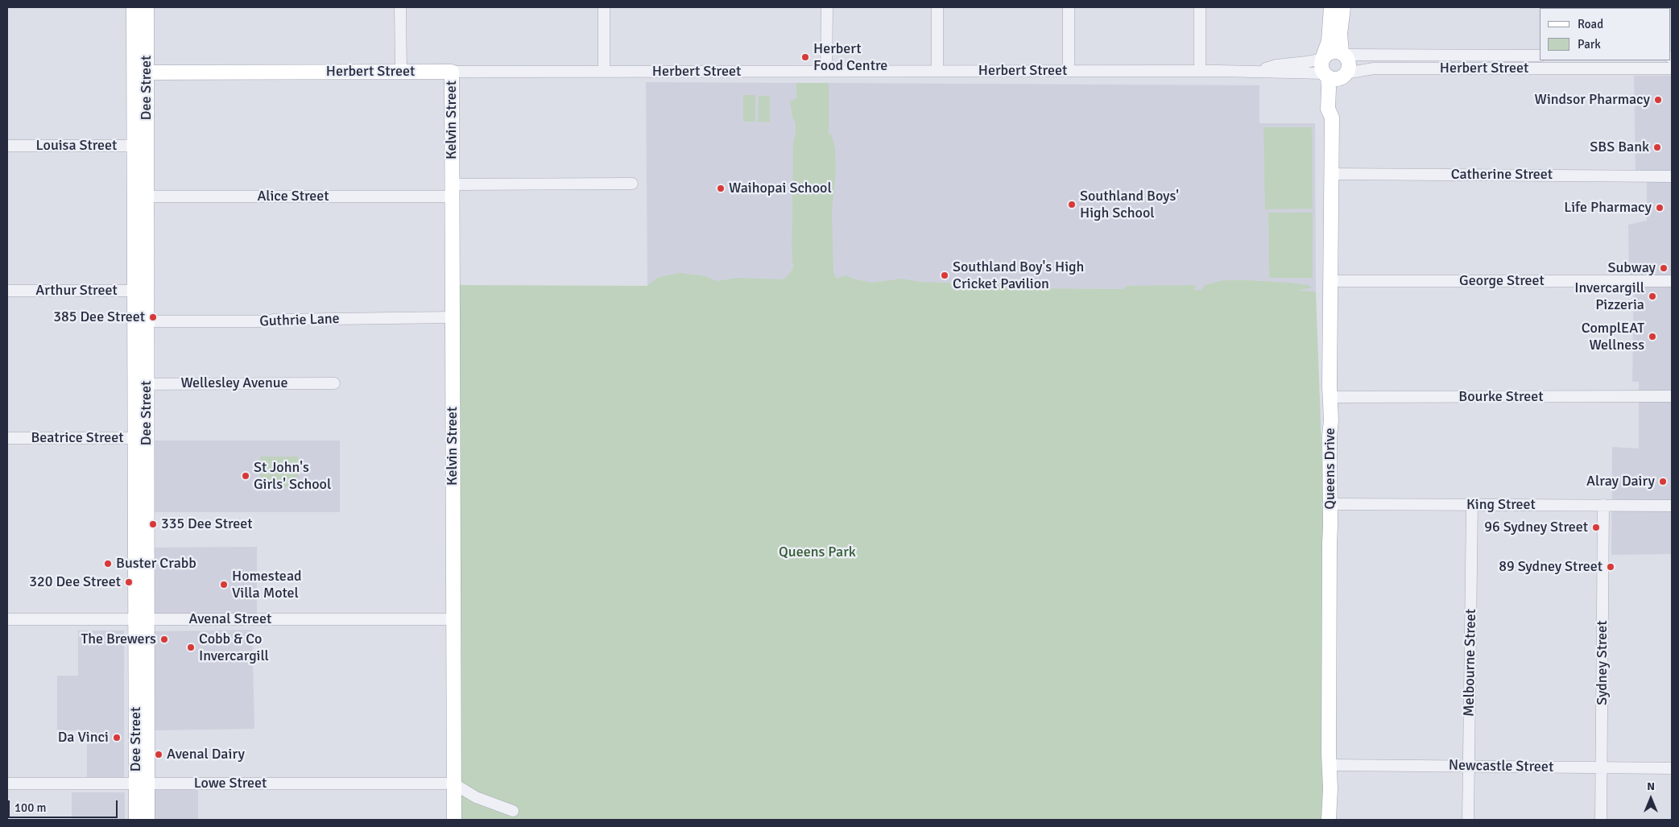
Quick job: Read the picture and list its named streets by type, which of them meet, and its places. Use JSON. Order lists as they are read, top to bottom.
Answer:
{
  "streets": {
    "main road": [
      "Herbert Street",
      "Dee Street",
      "Kelvin Street",
      "Queens Drive"
    ],
    "street": [
      "Louisa Street",
      "Catherine Street",
      "Alice Street",
      "George Street",
      "Arthur Street",
      "Guthrie Lane",
      "Wellesley Avenue",
      "Bourke Street",
      "Beatrice Street",
      "King Street",
      "Avenal Street",
      "Melbourne Street",
      "Sydney Street",
      "Newcastle Street",
      "Lowe Street"
    ]
  },
  "crossings": [
    ["Herbert Street", "Dee Street"],
    ["Herbert Street", "Kelvin Street"],
    ["Herbert Street", "Queens Drive"],
    ["Dee Street", "Louisa Street"],
    ["Dee Street", "Alice Street"],
    ["Dee Street", "Arthur Street"],
    ["Dee Street", "Guthrie Lane"],
    ["Dee Street", "Wellesley Avenue"],
    ["Dee Street", "Beatrice Street"],
    ["Dee Street", "Avenal Street"],
    ["Dee Street", "Lowe Street"],
    ["Kelvin Street", "Alice Street"],
    ["Kelvin Street", "Guthrie Lane"],
    ["Kelvin Street", "Avenal Street"],
    ["Kelvin Street", "Lowe Street"],
    ["Catherine Street", "Queens Drive"],
    ["George Street", "Queens Drive"],
    ["Bourke Street", "Queens Drive"],
    ["Queens Drive", "King Street"],
    ["Queens Drive", "Newcastle Street"],
    ["King Street", "Melbourne Street"],
    ["King Street", "Sydney Street"],
    ["Melbourne Street", "Newcastle Street"],
    ["Sydney Street", "Newcastle Street"]
  ],
  "parks": ["Queens Park"],
  "places": [
    "Herbert Food Centre",
    "Windsor Pharmacy",
    "SBS Bank",
    "Waihopai School",
    "Southland Boys' High School",
    "Life Pharmacy",
    "Subway",
    "Southland Boy's High Cricket Pavilion",
    "Invercargill Pizzeria",
    "385 Dee Street",
    "ComplEAT Wellness",
    "St John's Girls' School",
    "Alray Dairy",
    "335 Dee Street",
    "96 Sydney Street",
    "Buster Crabb",
    "89 Sydney Street",
    "320 Dee Street",
    "Homestead Villa Motel",
    "The Brewers",
    "Cobb & Co Invercargill",
    "Da Vinci",
    "Avenal Dairy"
  ],
  "legend": ["Road", "Park"],
  "scale_bar": "100 m",
  "north": "top"
}
